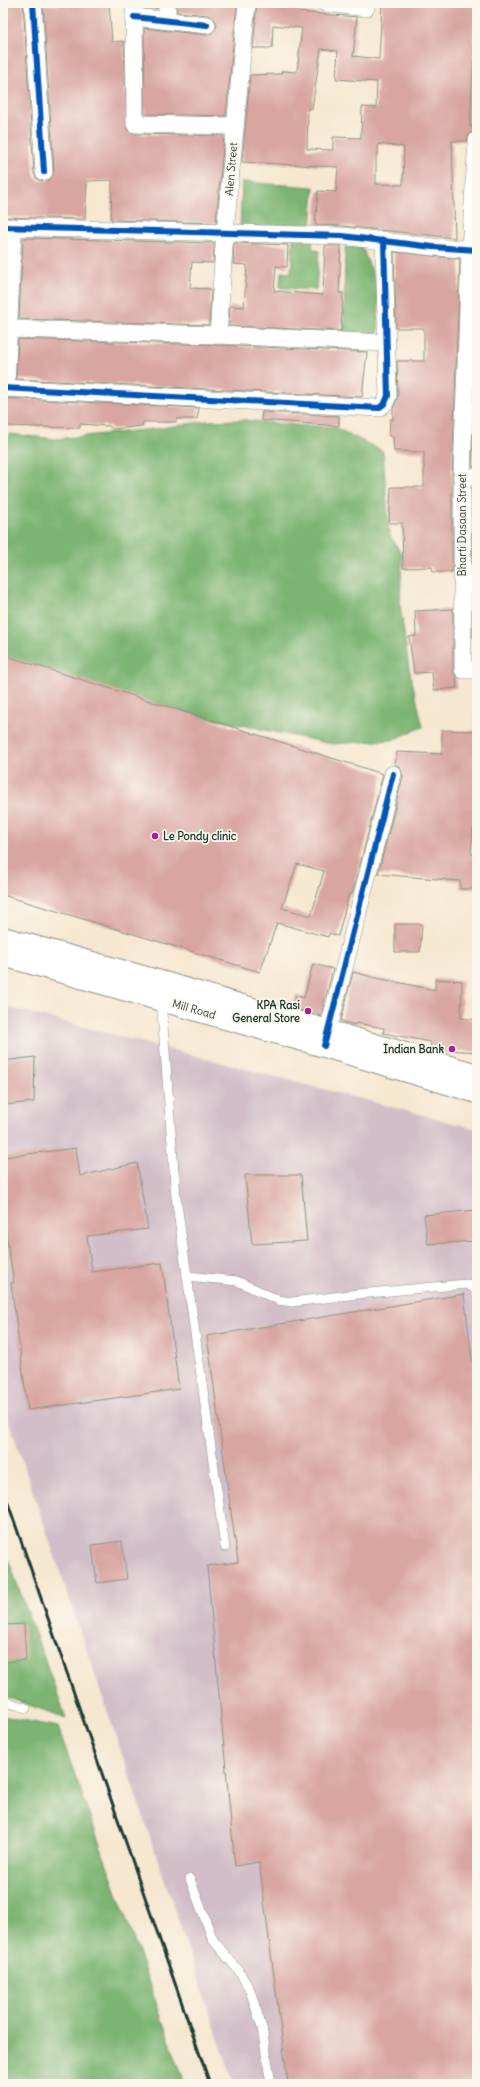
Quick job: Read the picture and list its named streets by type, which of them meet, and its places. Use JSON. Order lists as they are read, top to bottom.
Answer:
{
  "streets": {
    "main road": ["Mill Road"],
    "street": ["Alen Street", "Bharti Dasaan Street"]
  },
  "places": ["Le Pondy clinic", "KPA Rasi General Store", "Indian Bank"]
}
